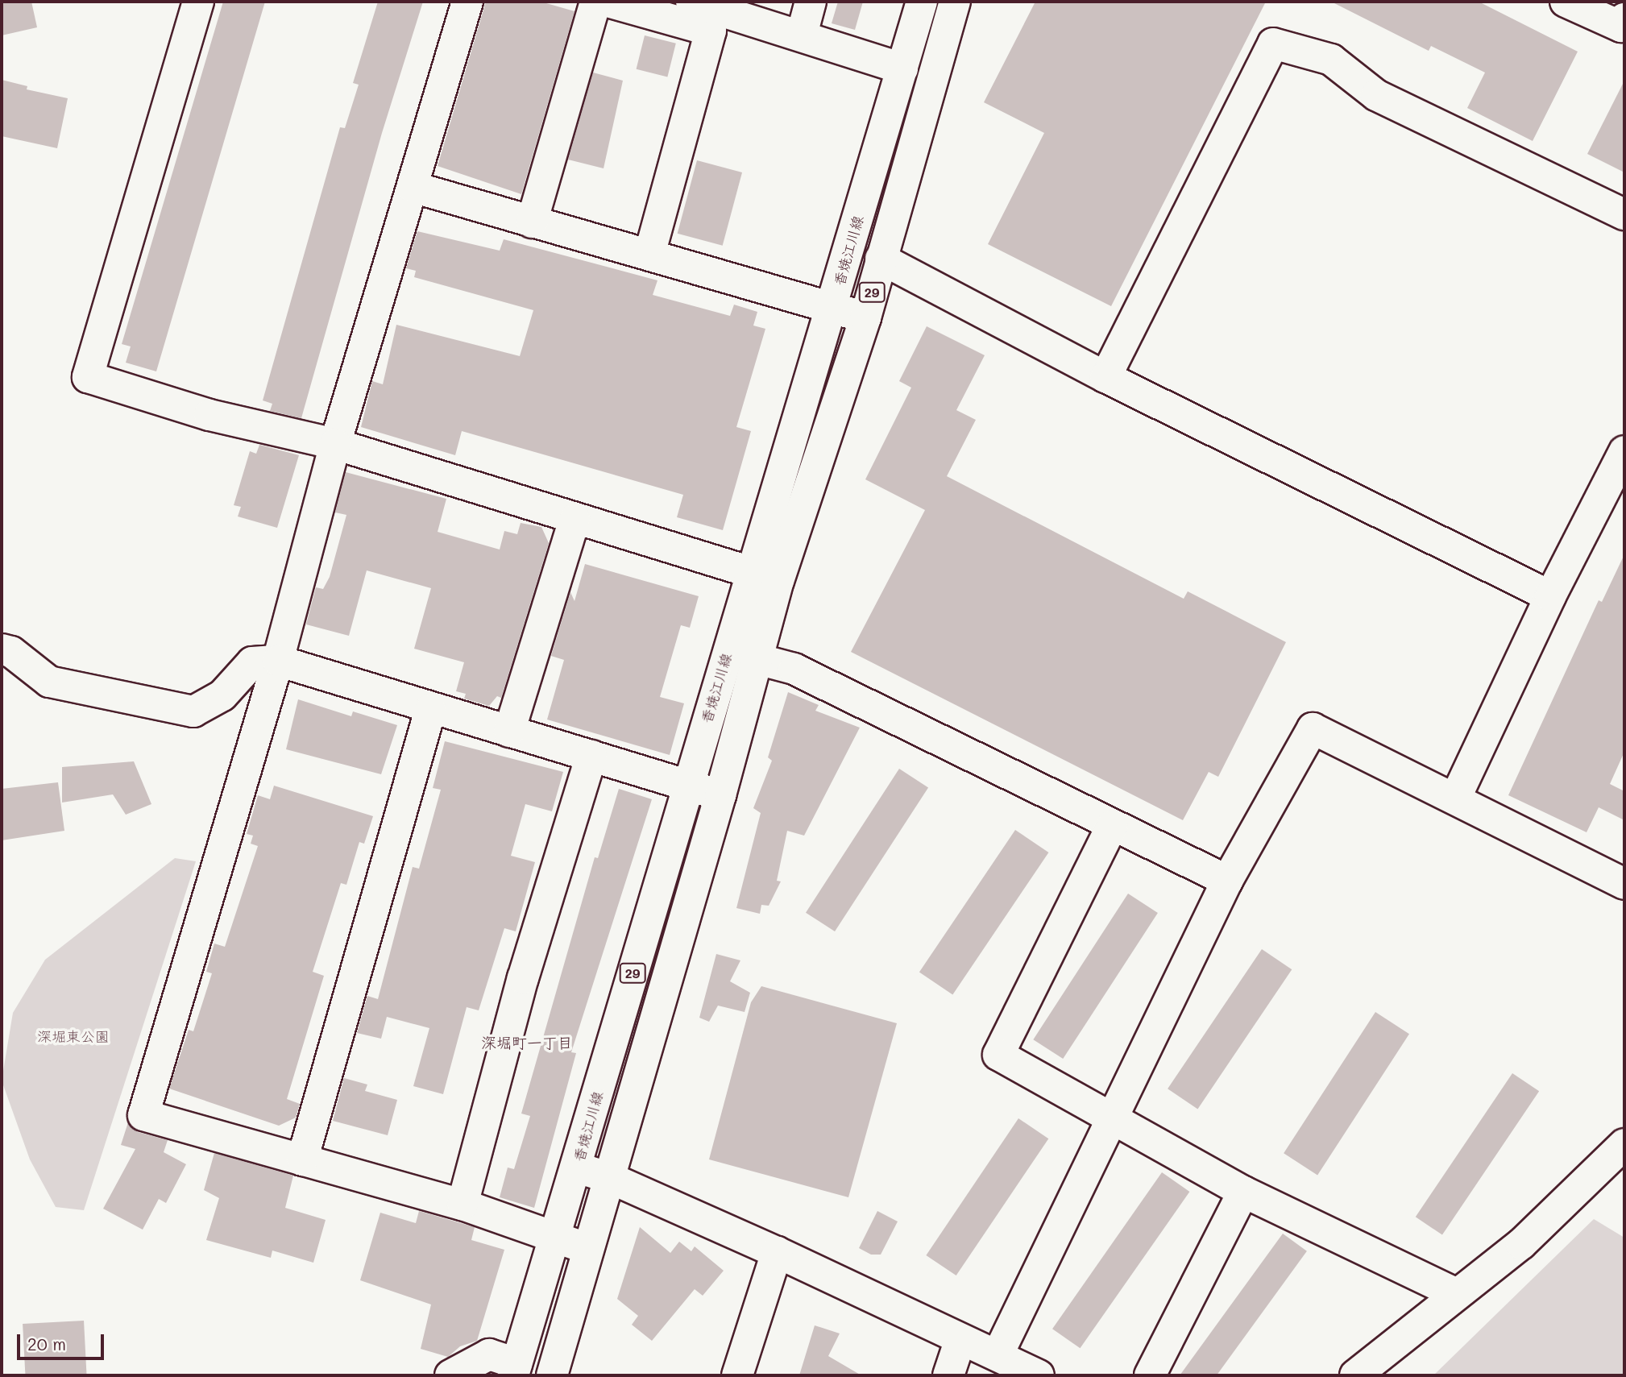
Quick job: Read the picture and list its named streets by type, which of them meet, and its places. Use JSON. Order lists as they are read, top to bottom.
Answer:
{
  "streets": {
    "street": ["香焼江川線", "29"]
  },
  "districts": ["深堀町一丁目"],
  "parks": ["深堀東公園"],
  "scale_bar": "20 m"
}
